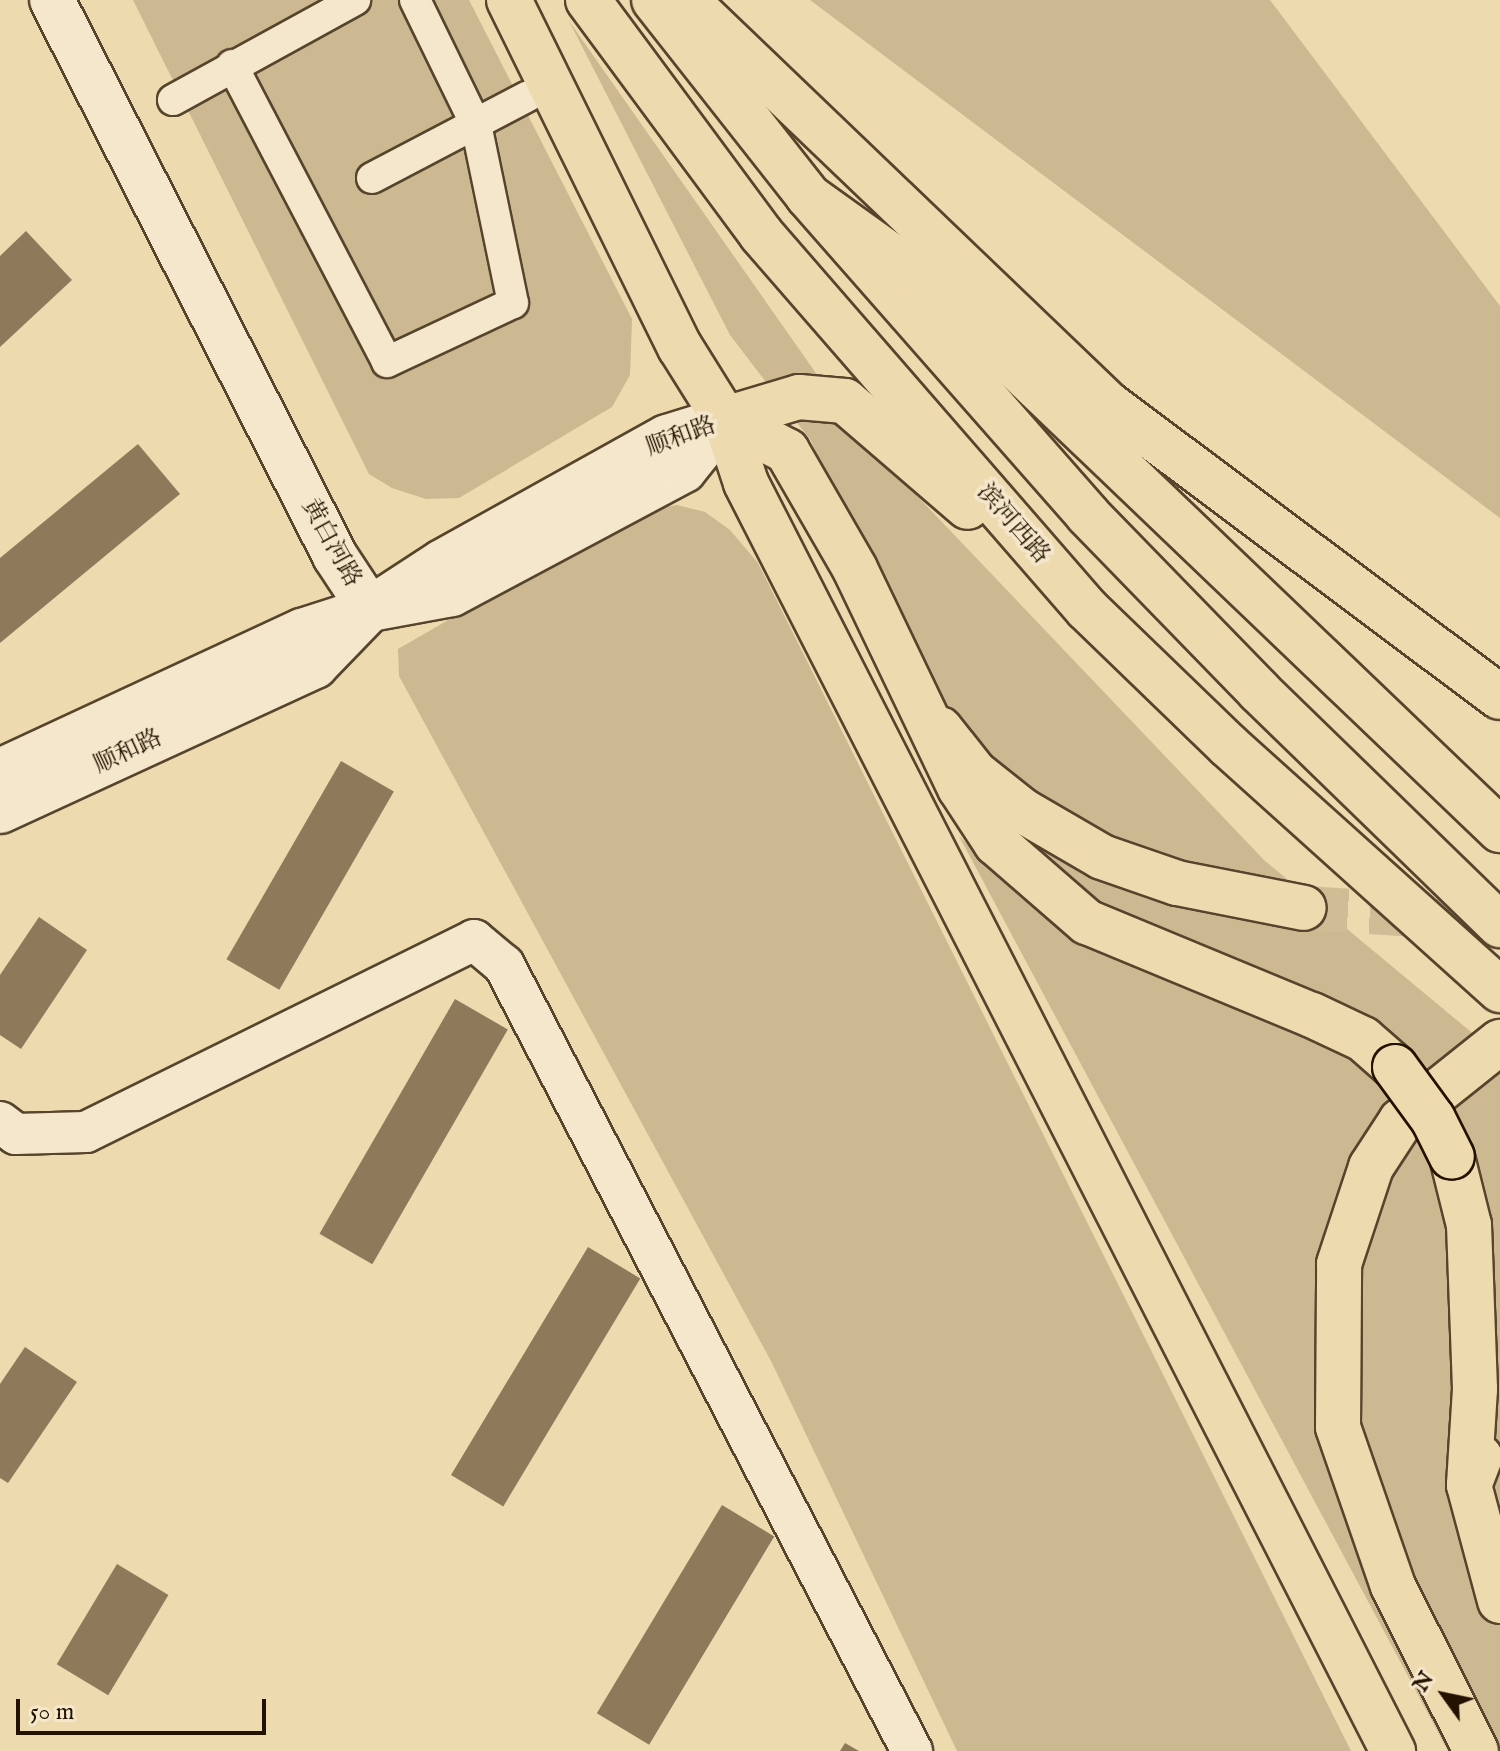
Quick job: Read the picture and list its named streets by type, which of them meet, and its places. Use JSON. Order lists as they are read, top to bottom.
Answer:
{
  "streets": {
    "main road": ["滨河西路"],
    "street": ["顺和路", "黄白河路"]
  },
  "crossings": [
    ["顺和路", "黄白河路"]
  ],
  "scale_bar": "50 m",
  "north": "top left"
}
